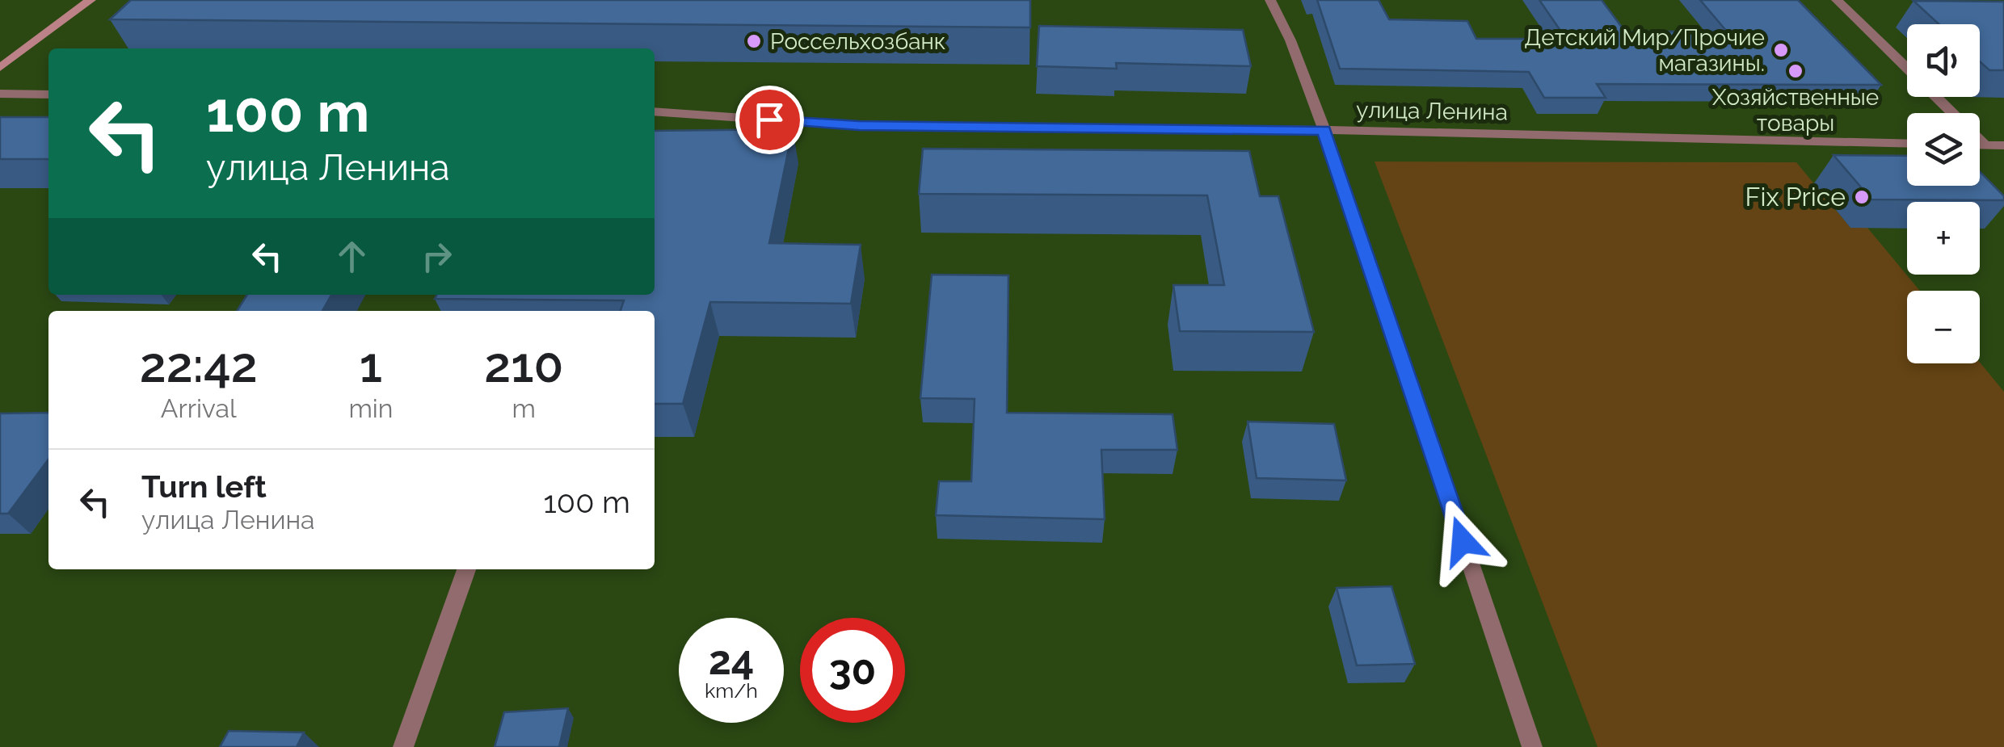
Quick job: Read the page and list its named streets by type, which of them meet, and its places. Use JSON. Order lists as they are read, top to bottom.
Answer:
{
  "streets": {
    "street": ["улица Ленина"]
  },
  "places": [
    "Россельхозбанк",
    "Детский Мир/Прочие магазины.",
    "Хозяйственные товары",
    "Fix Price"
  ],
  "page": {
    "map_buttons": ["+", "−"],
    "turn": ["100 m", "улица Ленина"],
    "eta": [
      "22:42",
      "Arrival",
      "1",
      "min",
      "210",
      "m"
    ],
    "list": [
      {
        "name": "Turn left",
        "note": "улица Ленина",
        "value": "100 m"
      }
    ],
    "speed": "24 km/h",
    "limit": "30"
  }
}
